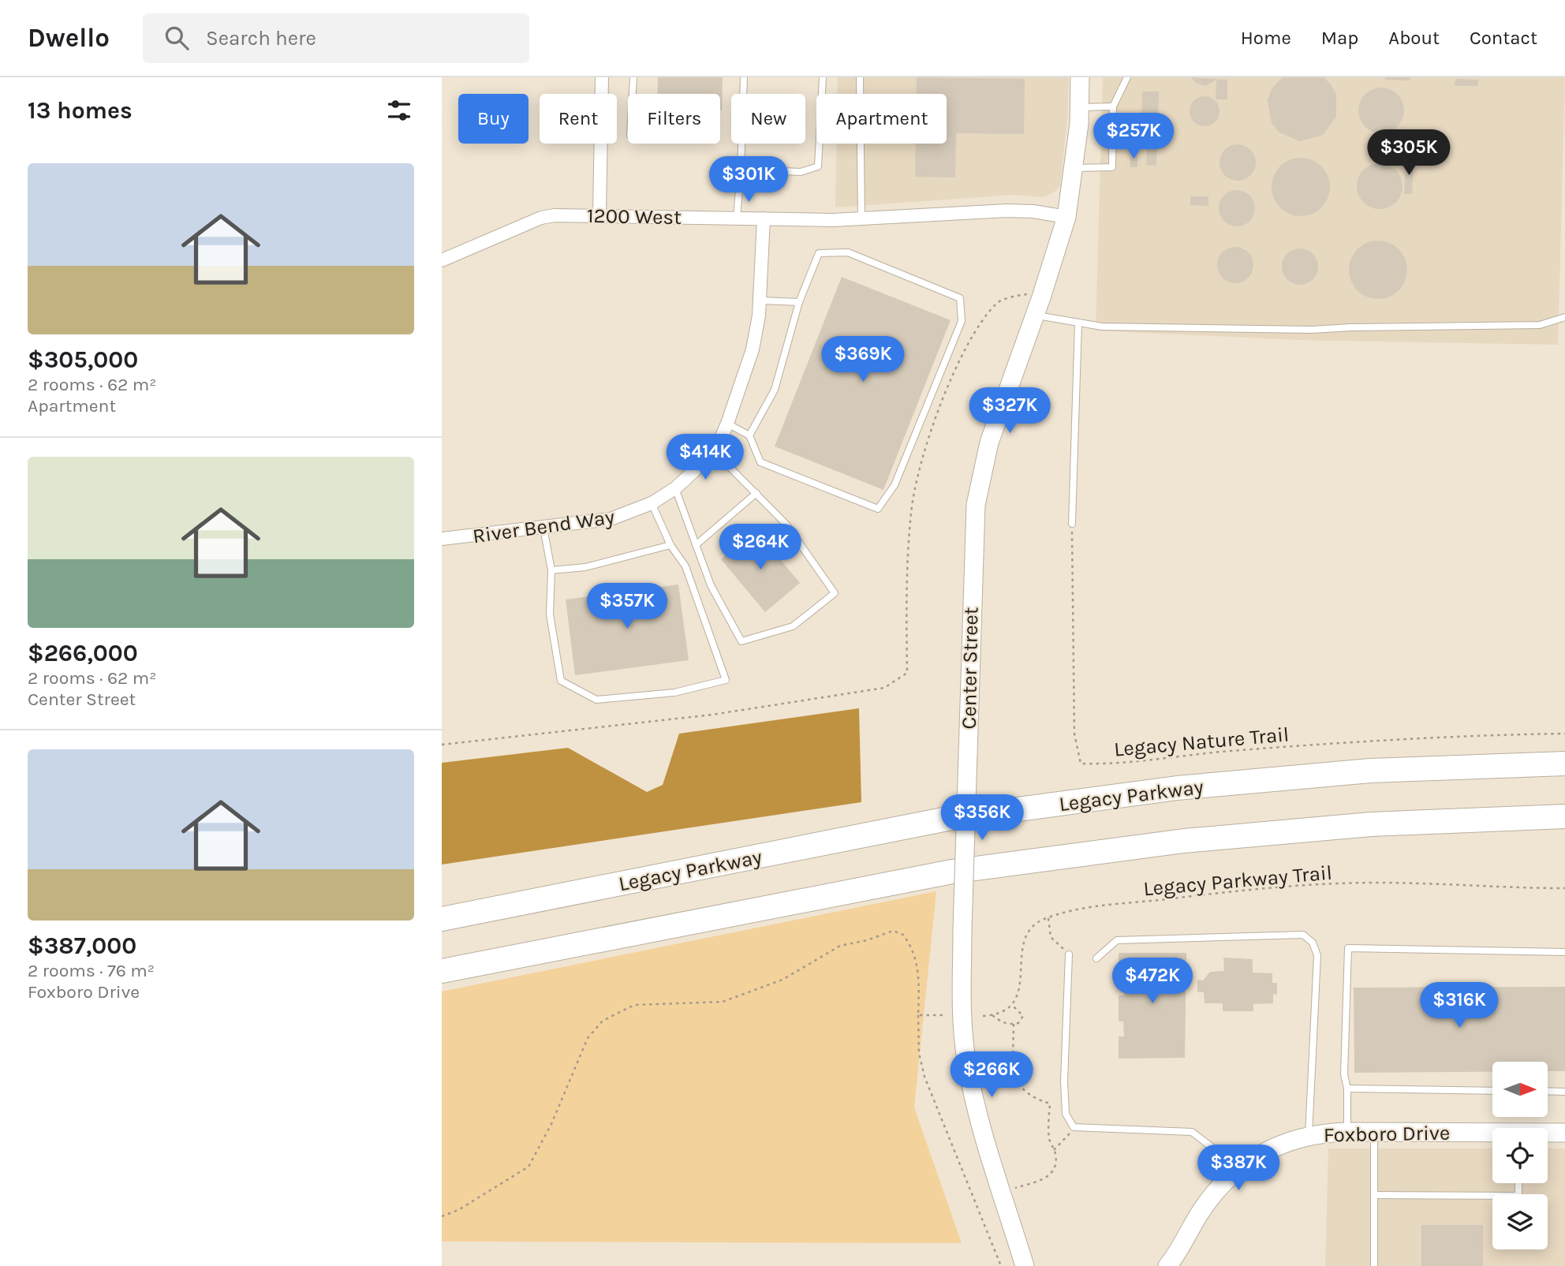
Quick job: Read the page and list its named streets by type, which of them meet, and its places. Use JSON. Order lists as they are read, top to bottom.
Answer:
{
  "streets": {
    "highway": ["Legacy Parkway"],
    "street": [
      "1200 West",
      "River Bend Way",
      "Center Street",
      "Foxboro Drive"
    ],
    "path": ["Legacy Nature Trail", "Legacy Parkway Trail"]
  },
  "crossings": [
    ["1200 West", "River Bend Way"],
    ["1200 West", "Center Street"]
  ],
  "north": "right",
  "page": {
    "header": "Dwello",
    "search": "Search here",
    "nav": [
      "Home",
      "Map",
      "About",
      "Contact"
    ],
    "heading": "13 homes",
    "chip": [
      "Buy",
      "Rent",
      "Filters",
      "New",
      "Apartment"
    ],
    "price": [
      "$257K",
      "$305K",
      "$301K",
      "$369K",
      "$327K",
      "$414K",
      "$264K",
      "$357K",
      "$356K",
      "$472K",
      "$316K",
      "$266K",
      "$387K"
    ],
    "list": [
      {
        "name": "$305,000",
        "note": "2 rooms · 62 m² · Apartment"
      },
      {
        "name": "$266,000",
        "note": "2 rooms · 62 m² · Center Street"
      },
      {
        "name": "$387,000",
        "note": "2 rooms · 76 m² · Foxboro Drive"
      }
    ]
  }
}
